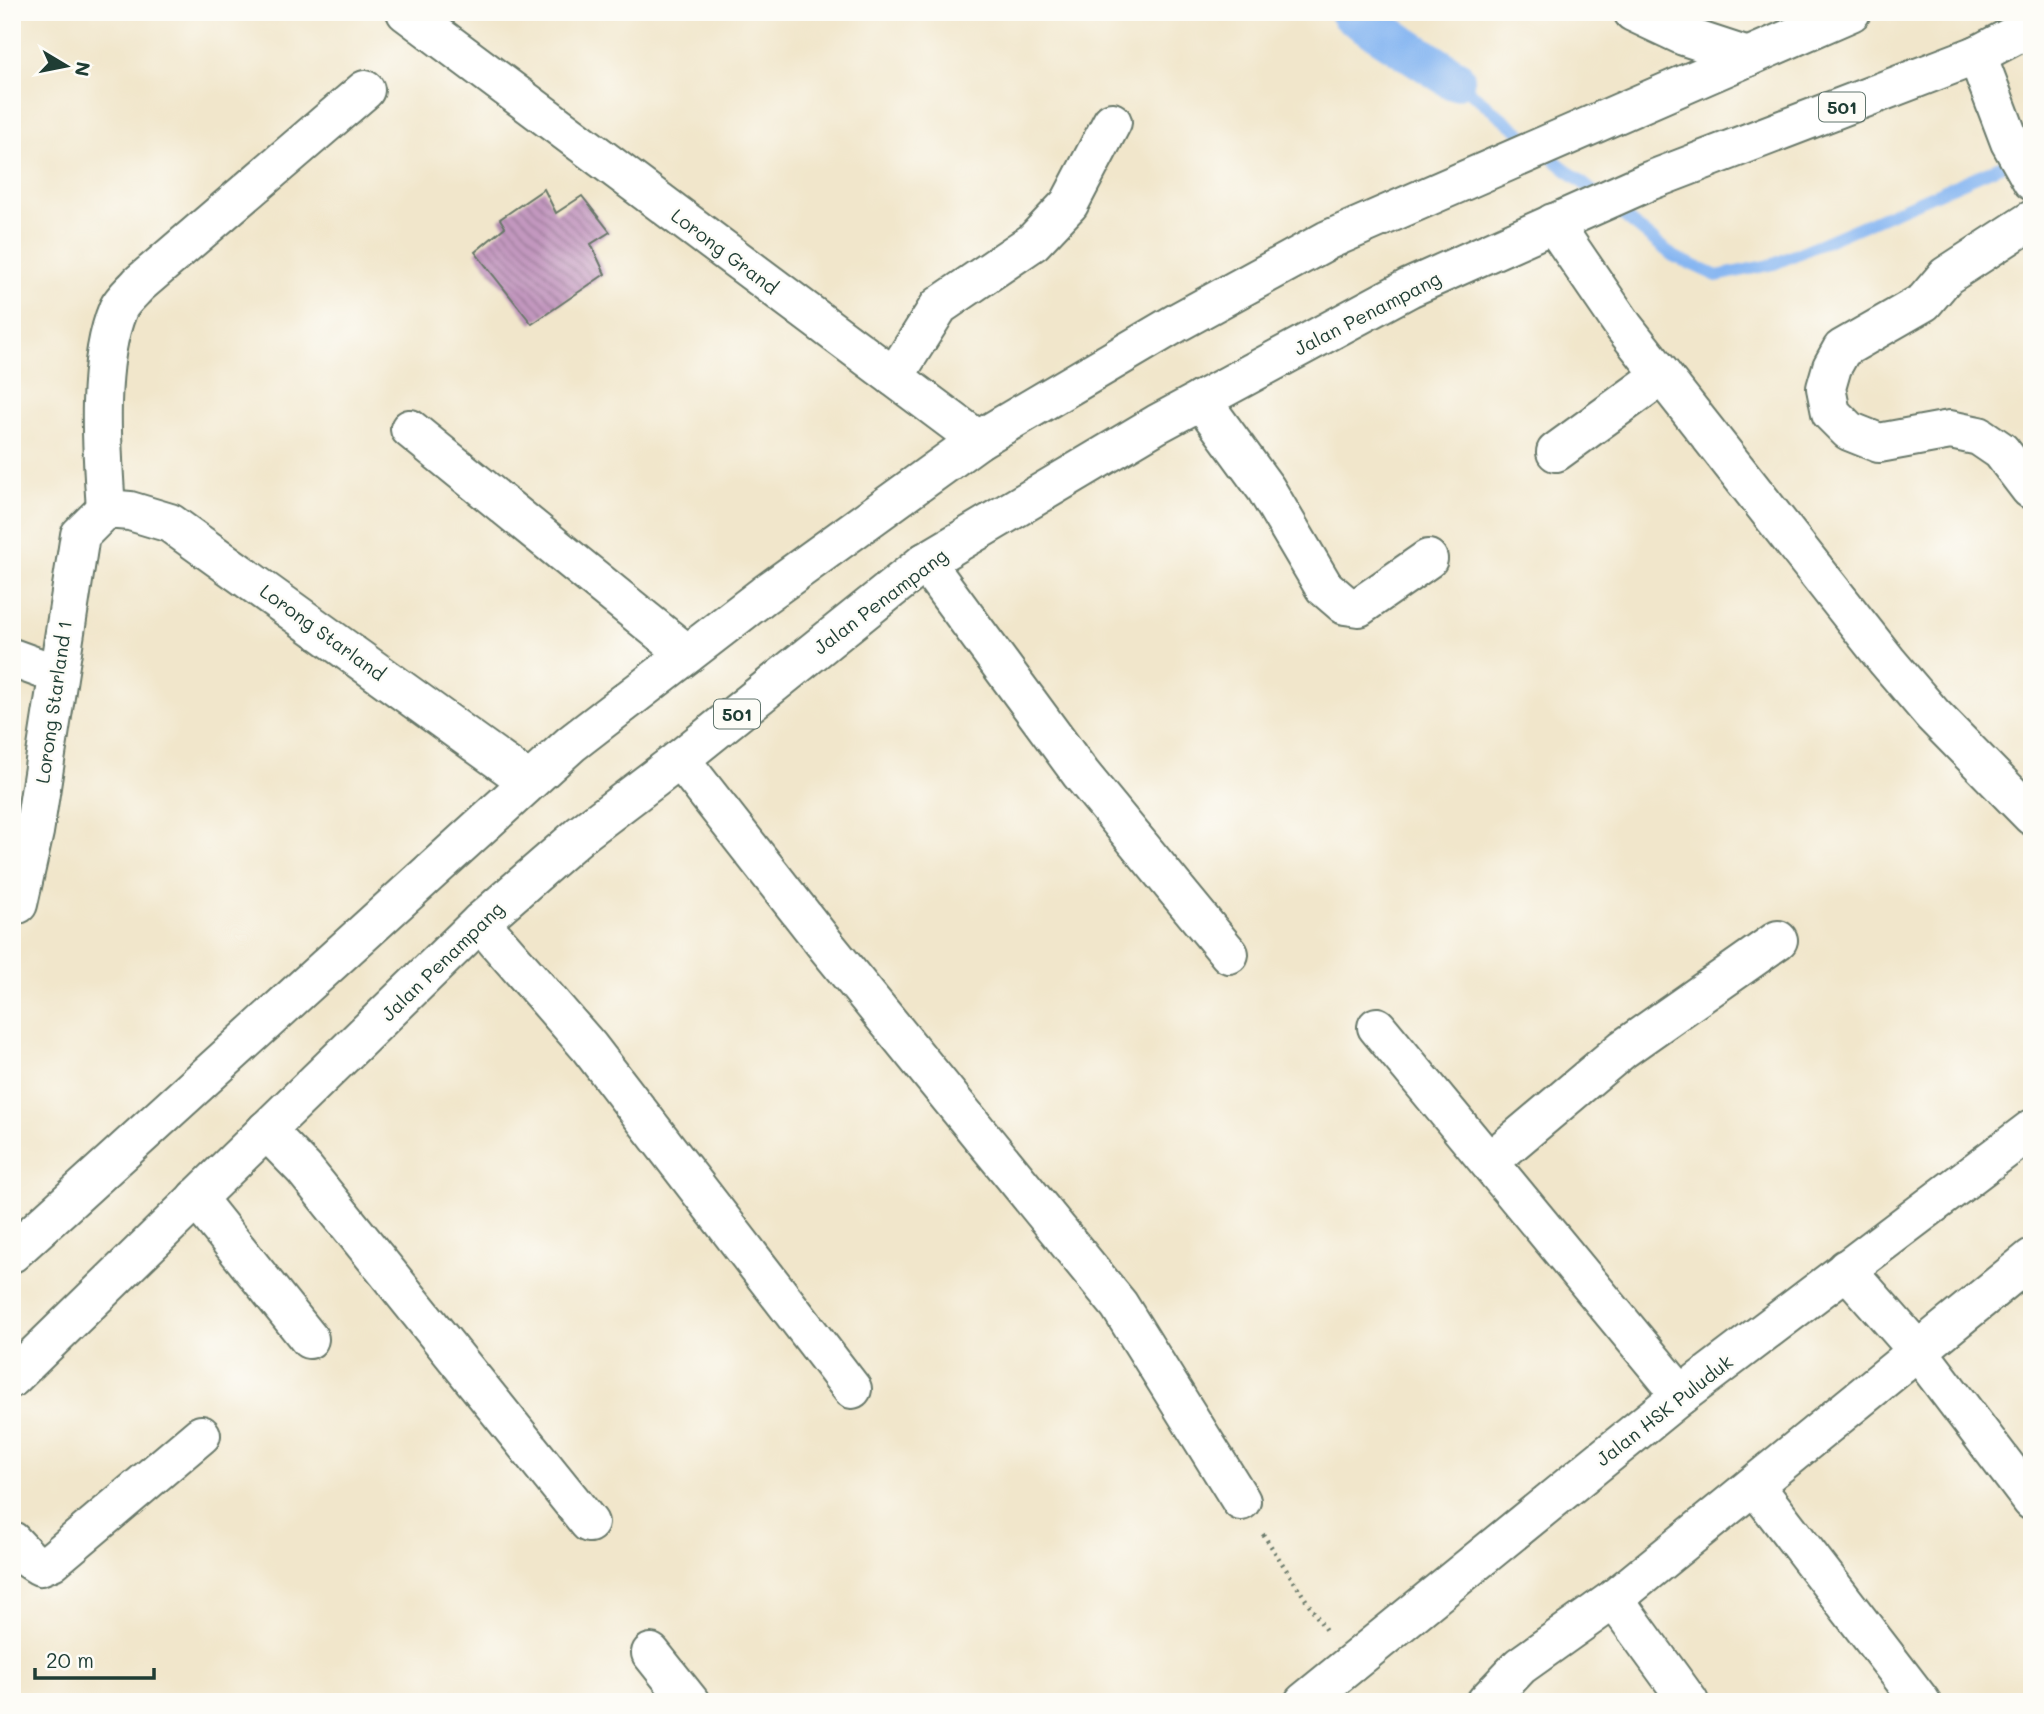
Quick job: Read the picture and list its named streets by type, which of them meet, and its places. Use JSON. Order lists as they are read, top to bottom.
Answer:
{
  "streets": {
    "main road": [
      "501",
      "Lorong Grand",
      "Jalan Penampang",
      "Lorong Starland",
      "Lorong Starland 1",
      "Jalan HSK Puluduk"
    ]
  },
  "crossings": [
    ["Lorong Starland", "Lorong Starland 1"]
  ],
  "scale_bar": "20 m",
  "north": "right"
}
